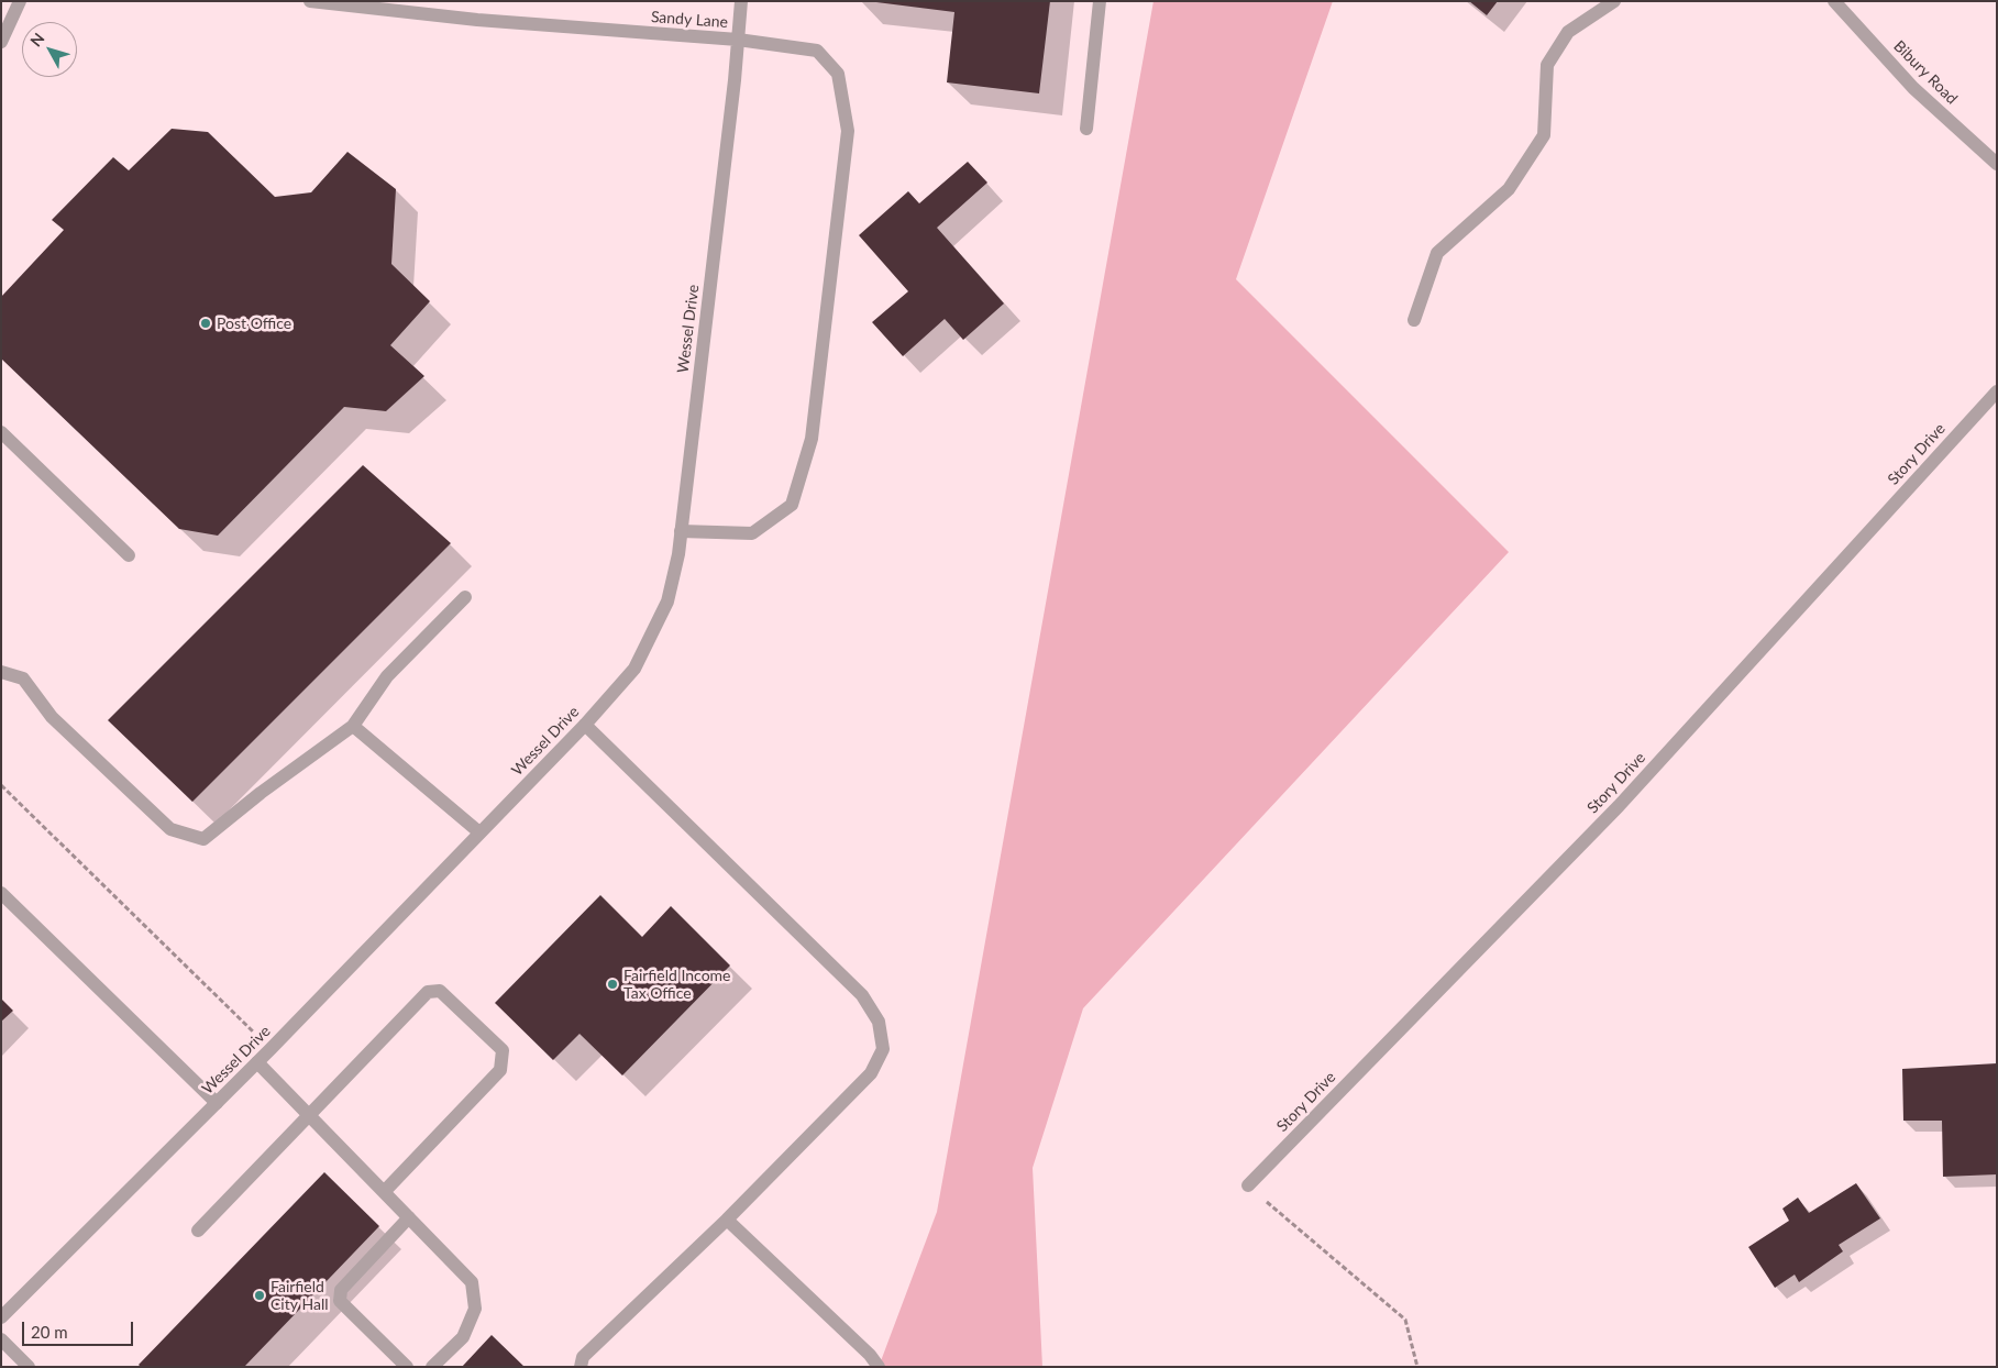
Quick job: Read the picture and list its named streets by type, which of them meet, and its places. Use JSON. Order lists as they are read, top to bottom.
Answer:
{
  "streets": {
    "street": [
      "Sandy Lane",
      "Bibury Road",
      "Wessel Drive",
      "Story Drive"
    ]
  },
  "crossings": [
    ["Sandy Lane", "Wessel Drive"]
  ],
  "places": ["Post Office", "Fairfield Income Tax Office", "Fairfield City Hall"],
  "scale_bar": "20 m",
  "north": "top left"
}
